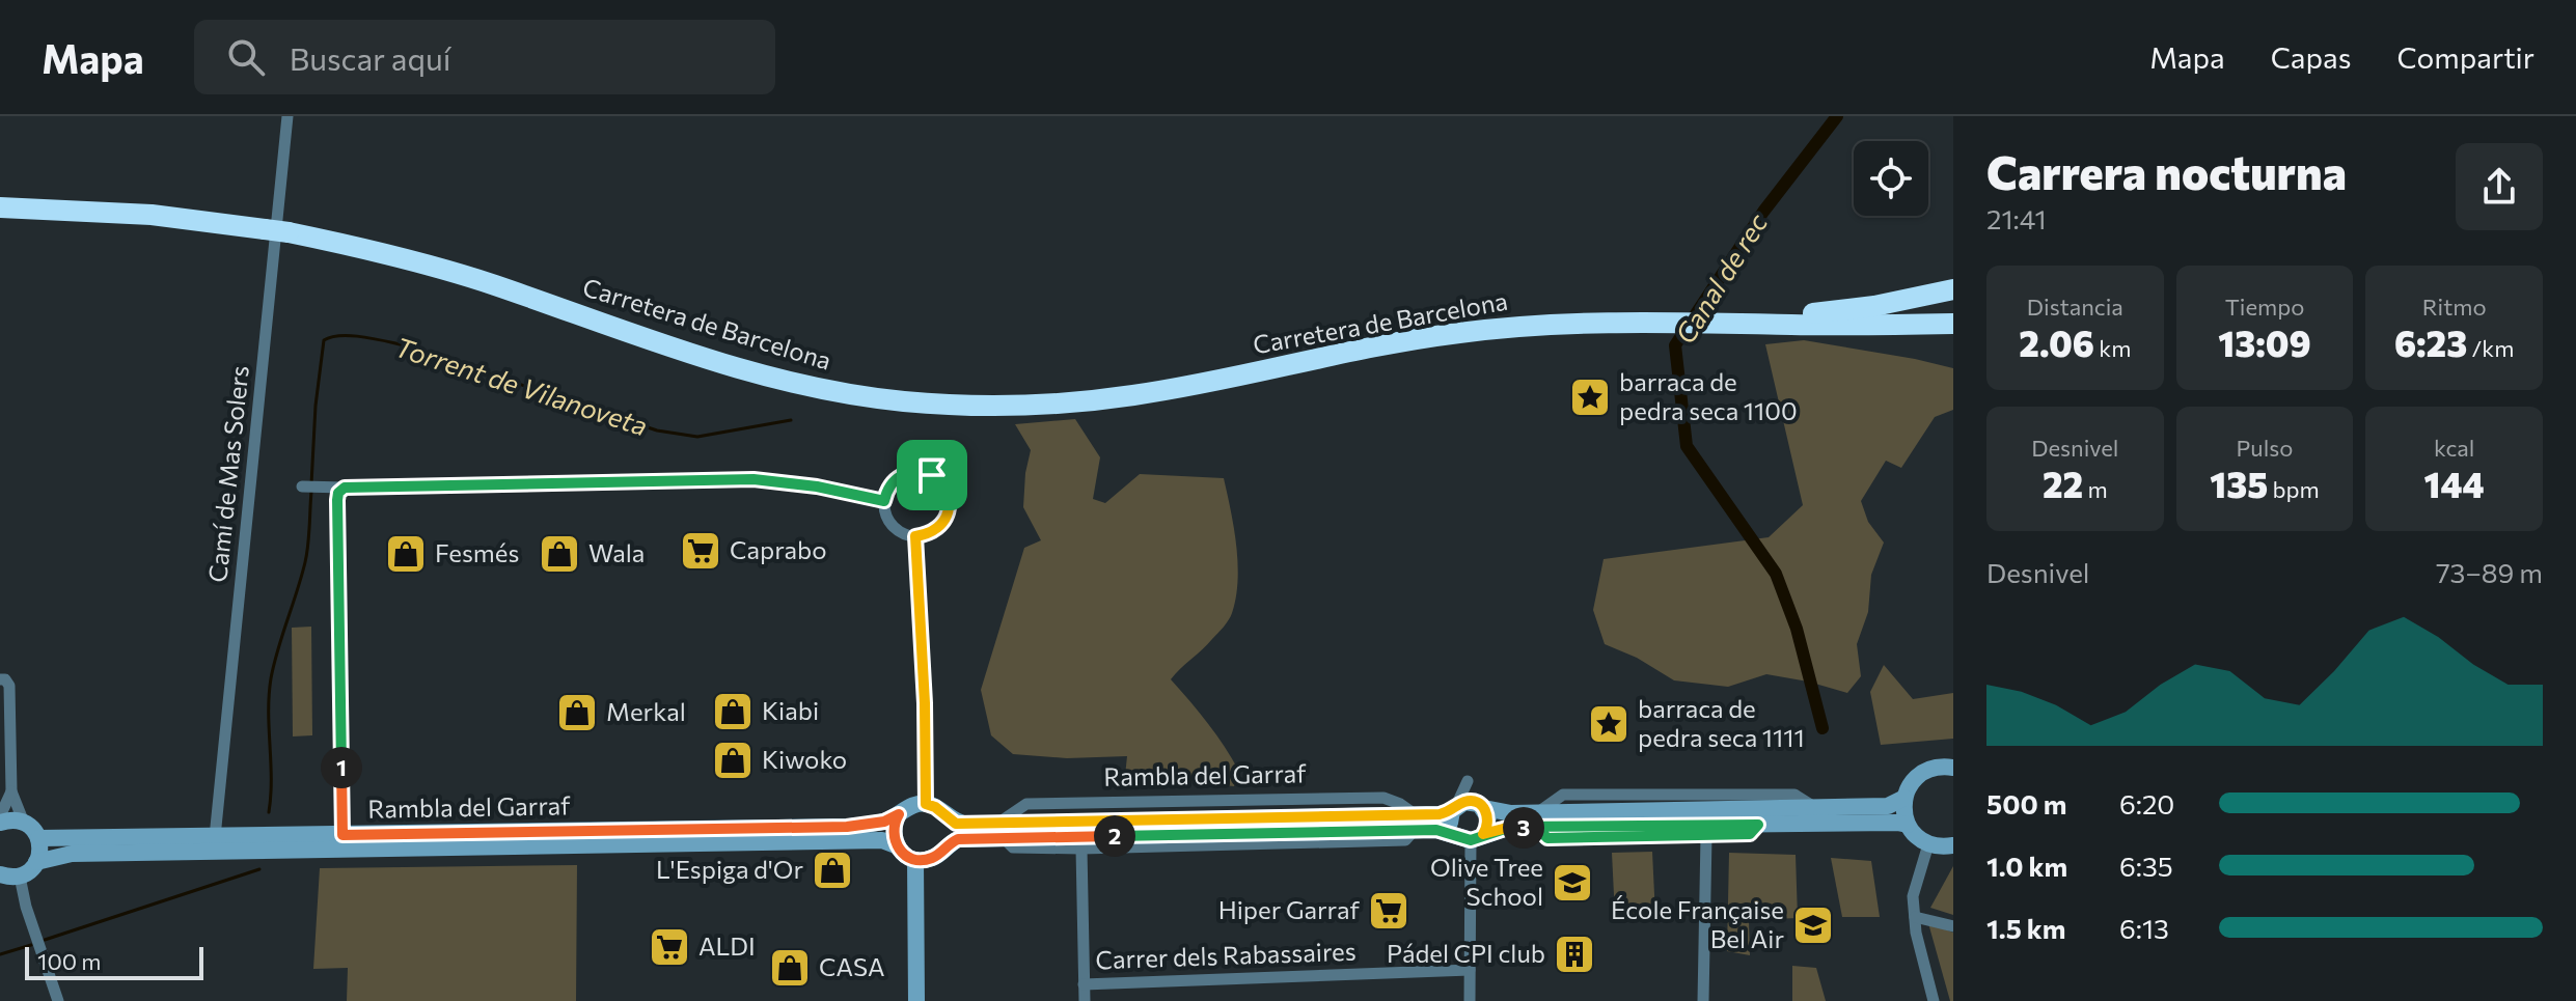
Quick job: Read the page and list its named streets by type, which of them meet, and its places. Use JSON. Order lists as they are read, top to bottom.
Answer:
{
  "streets": {
    "highway": ["Carretera de Barcelona"],
    "street": ["Camí de Mas Solers", "Rambla del Garraf", "Carrer dels Rabassaires"]
  },
  "crossings": [
    ["Camí de Mas Solers", "Rambla del Garraf"]
  ],
  "water": ["Canal de rec", "Torrent de Vilanoveta"],
  "places": {
    "place": ["barraca de pedra seca 1100", "barraca de pedra seca 1111"],
    "supermarket": ["Caprabo", "Hiper Garraf", "ALDI"],
    "shop": [
      "Fesmés",
      "Wala",
      "Kiabi",
      "Merkal",
      "Kiwoko",
      "L'Espiga d'Or",
      "CASA"
    ],
    "school or university": ["Olive Tree School", "École Française Bel Air"],
    "building": ["Pádel CPI club"]
  },
  "scale_bar": "100 m",
  "page": {
    "header": "Mapa",
    "search": "Buscar aquí",
    "nav": ["Mapa", "Capas", "Compartir"],
    "heading": ["Carrera nocturna", "21:41"],
    "stats": [
      ["Distancia", "2.06 km"],
      ["Tiempo", "13:09"],
      ["Ritmo", "6:23 /km"],
      ["Desnivel", "22 m"],
      ["Pulso", "135 bpm"],
      ["kcal", "144"]
    ],
    "chart": ["Desnivel", "73–89 m"],
    "pins": ["1", "3", "2"],
    "list": [
      {
        "name": "500 m",
        "note": "6:20"
      },
      {
        "name": "1.0 km",
        "note": "6:35"
      },
      {
        "name": "1.5 km",
        "note": "6:13"
      }
    ],
    "scale": "100 m"
  }
}
